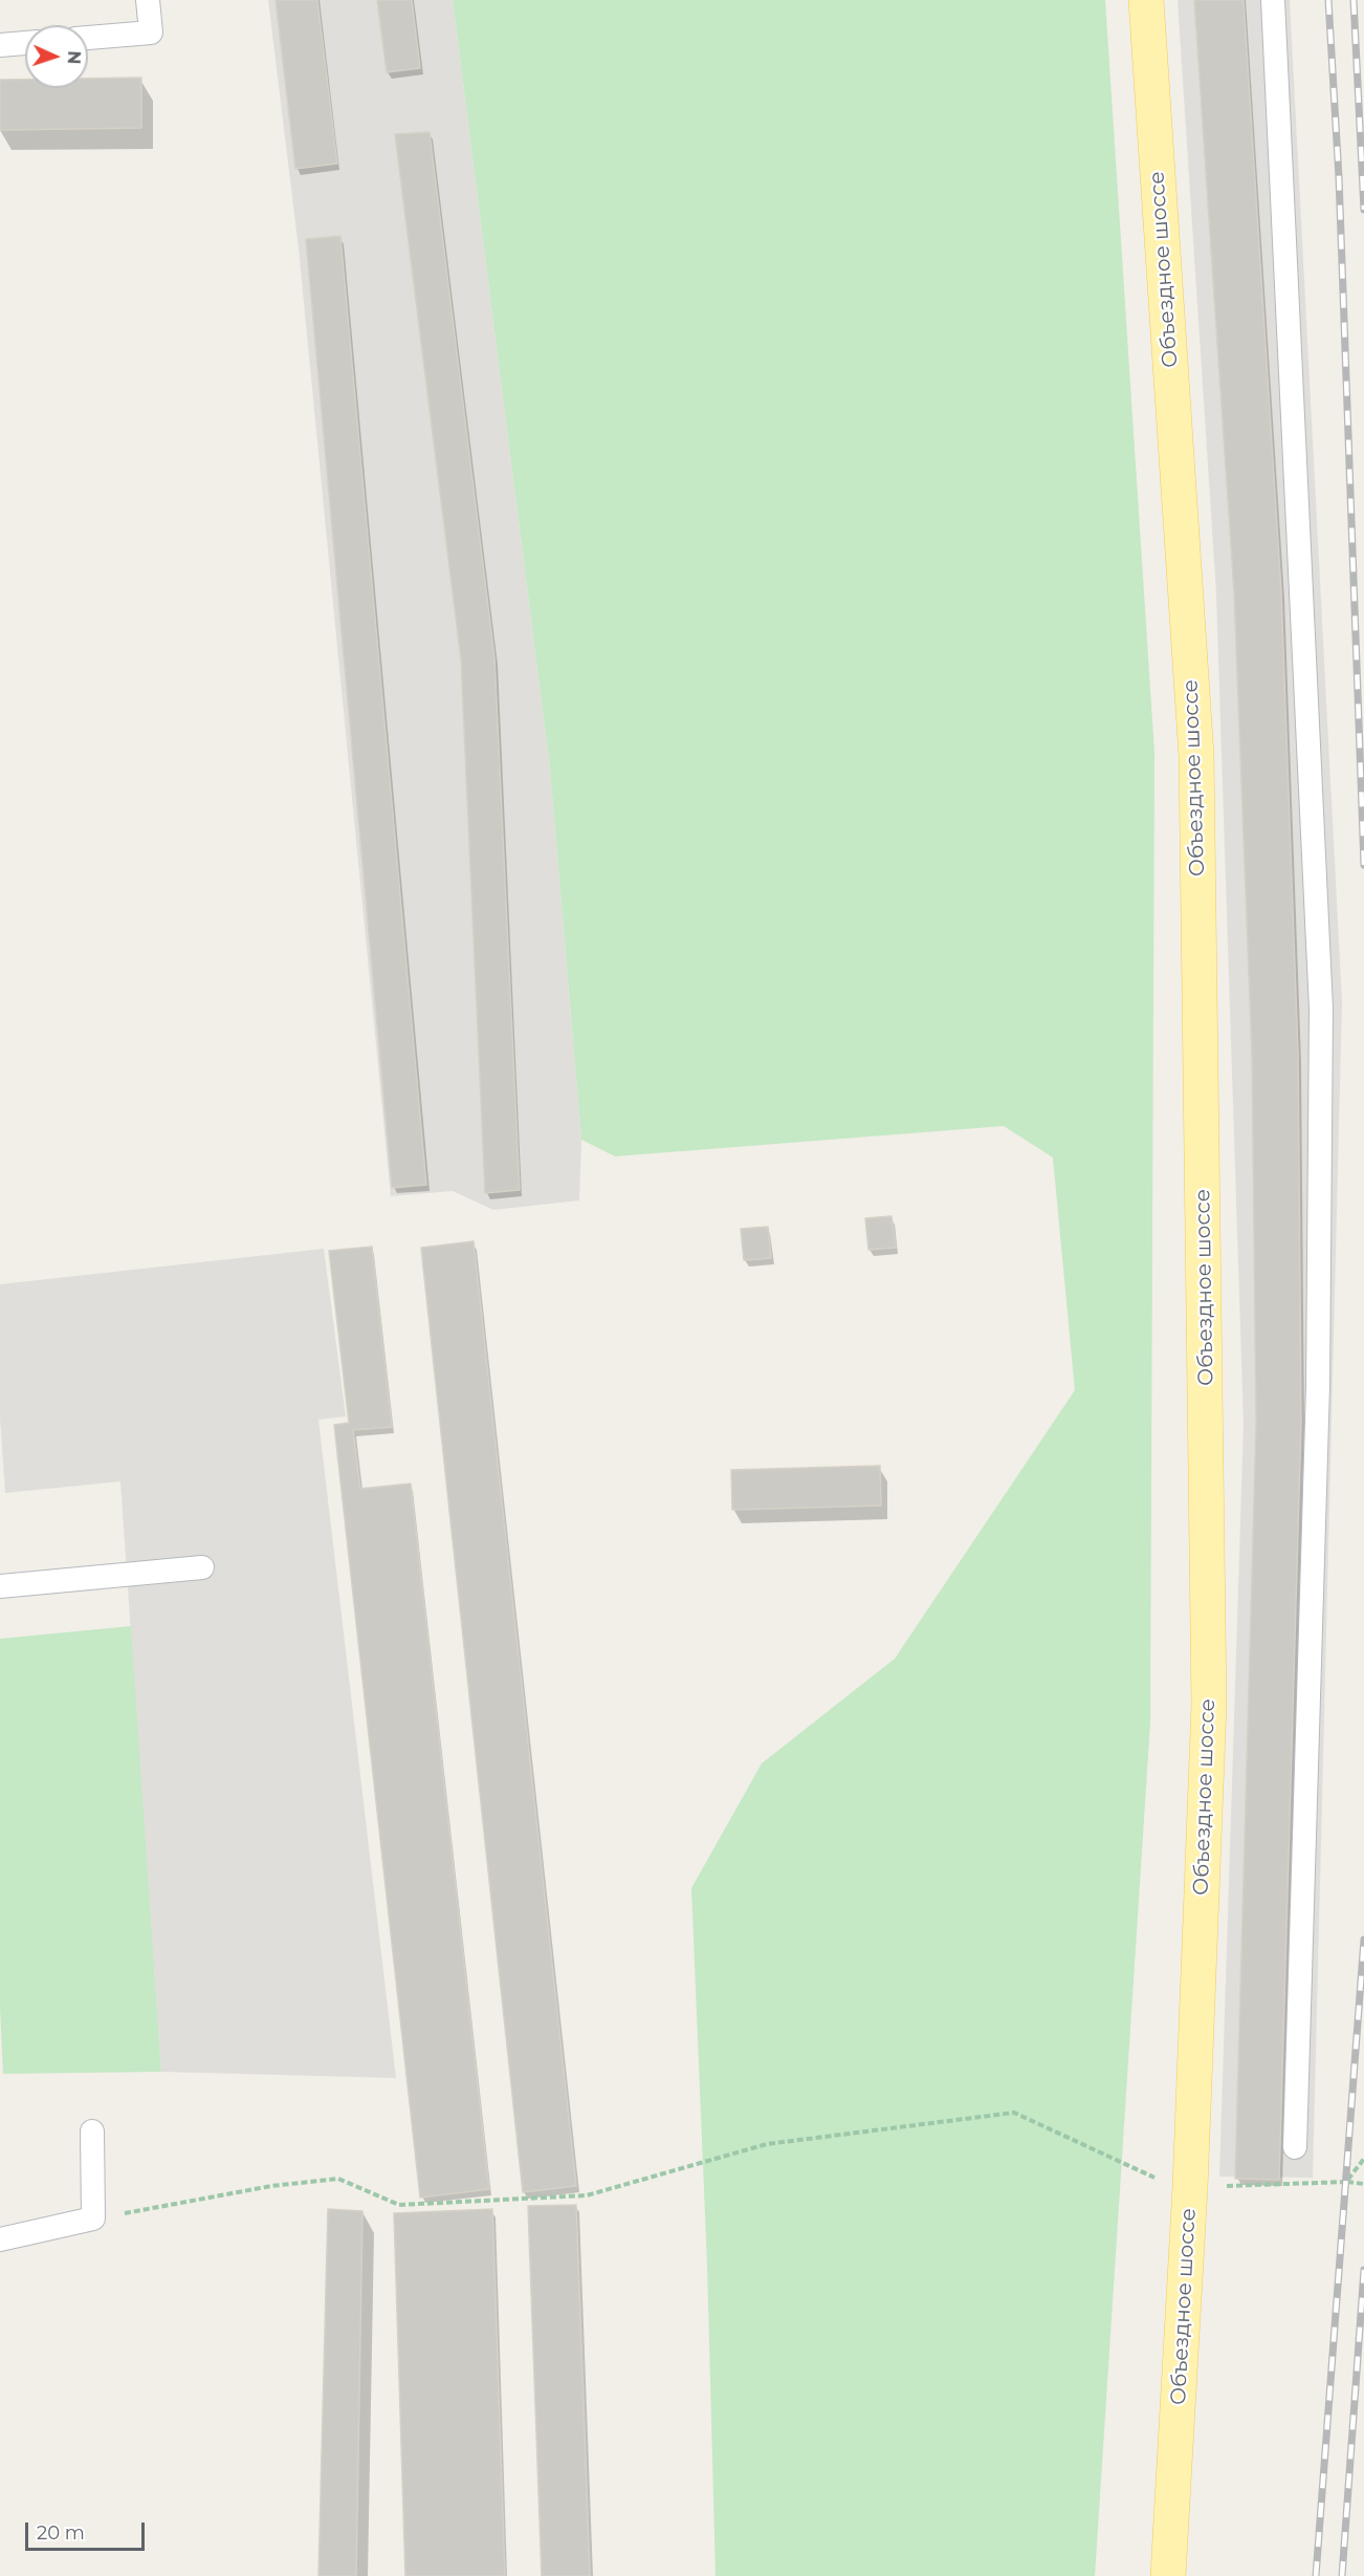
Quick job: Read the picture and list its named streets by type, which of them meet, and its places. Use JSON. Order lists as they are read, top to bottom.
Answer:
{
  "streets": {
    "main road": ["Объездное шоссе"]
  },
  "scale_bar": "20 m",
  "north": "right"
}
